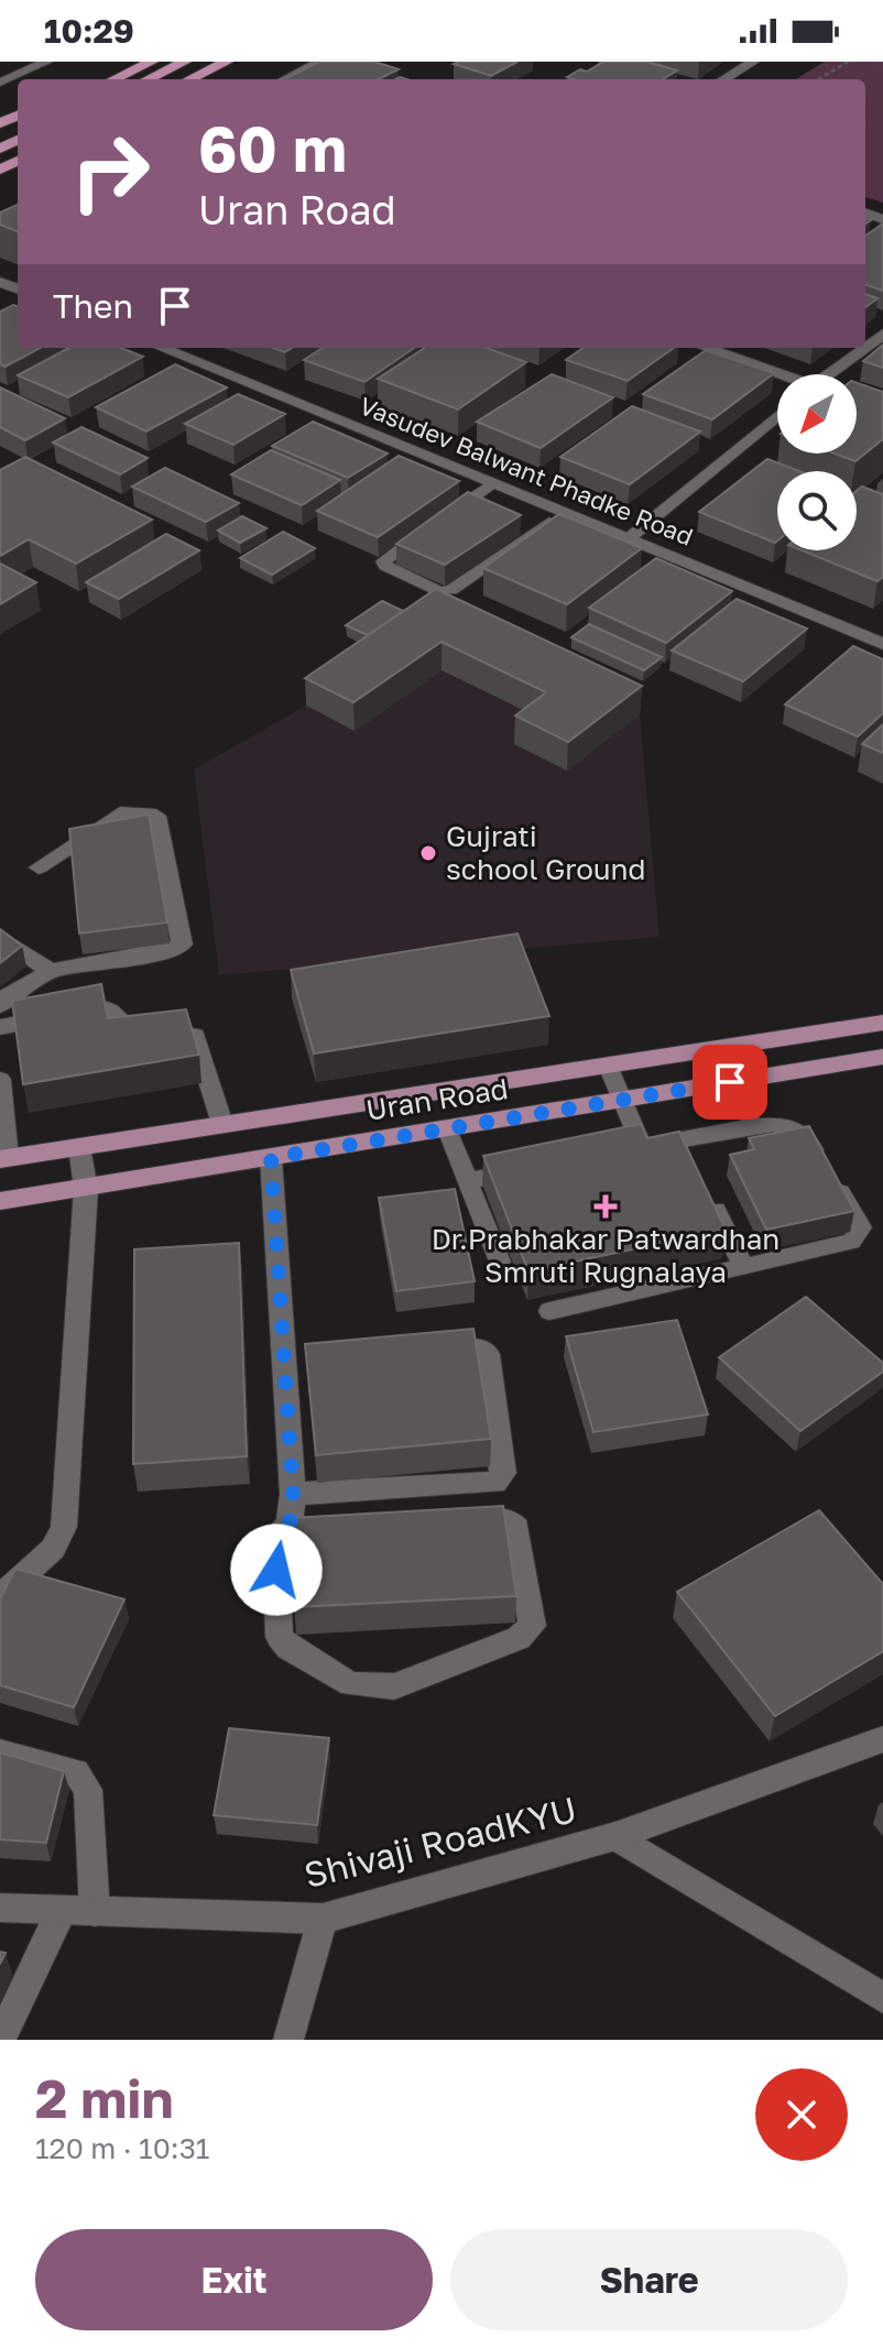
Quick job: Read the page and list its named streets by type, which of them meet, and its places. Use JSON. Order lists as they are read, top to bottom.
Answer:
{
  "streets": {
    "main road": ["Uran Road"],
    "street": ["Vasudev Balwant Phadke Road", "Shivaji RoadKYU"]
  },
  "places": {
    "other": ["Gujrati school Ground"],
    "health": ["Dr.Prabhakar Patwardhan Smruti Rugnalaya"]
  },
  "north": "bottom left",
  "page": {
    "status": "10:29",
    "turn": ["60 m", "Uran Road"],
    "then": "Then",
    "heading": ["2 min", "120 m · 10:31"],
    "buttons": ["Exit", "Share"]
  }
}
